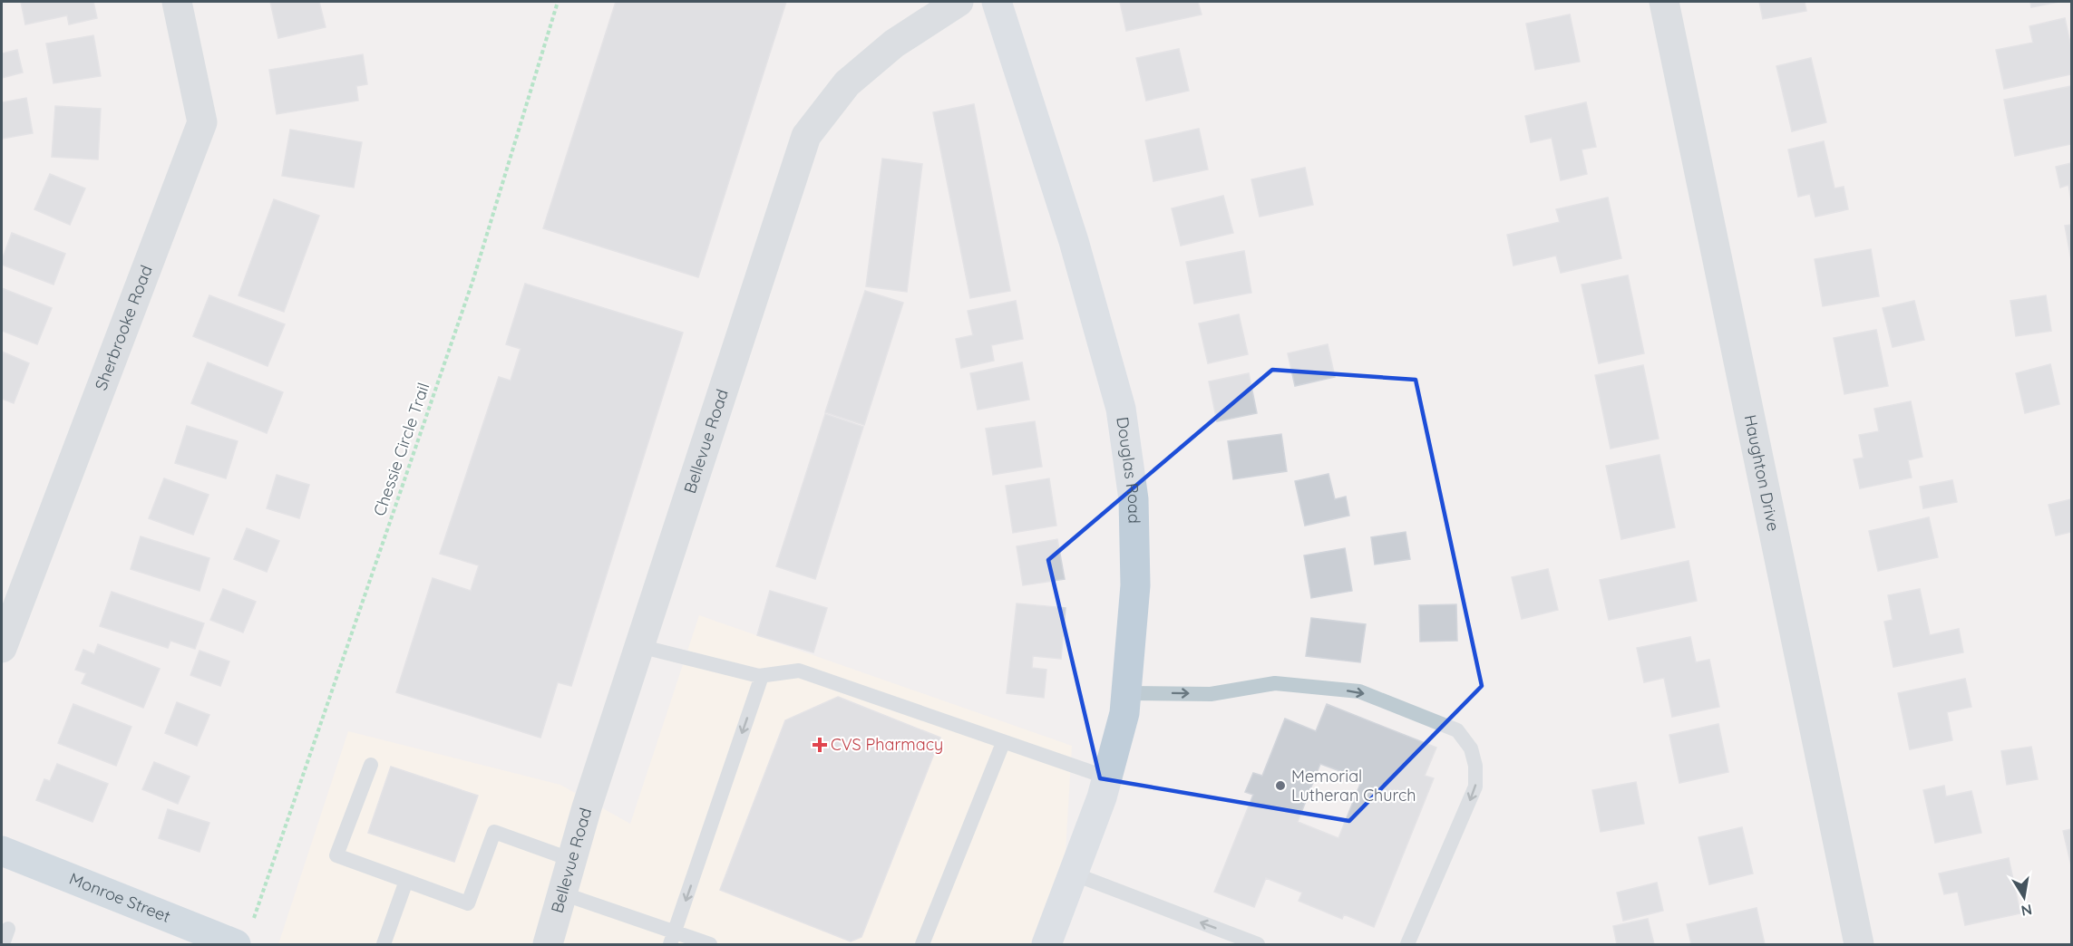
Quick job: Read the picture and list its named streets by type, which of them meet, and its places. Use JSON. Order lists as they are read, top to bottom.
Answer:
{
  "streets": {
    "main road": ["Monroe Street"],
    "street": [
      "Sherbrooke Road",
      "Bellevue Road",
      "Douglas Road",
      "Haughton Drive"
    ],
    "path": ["Chessie Circle Trail"]
  },
  "places": {
    "health": ["CVS Pharmacy"],
    "other": ["Memorial Lutheran Church"]
  },
  "north": "bottom"
}
